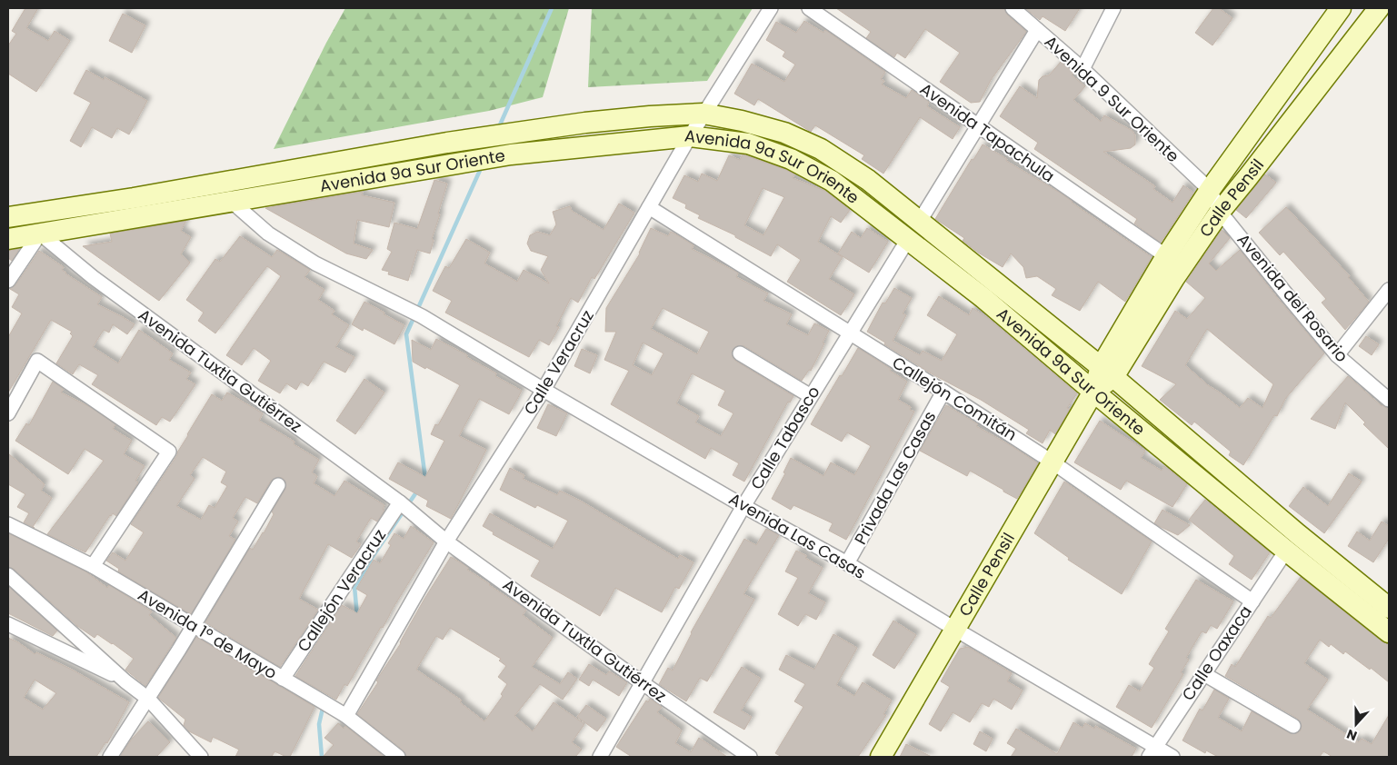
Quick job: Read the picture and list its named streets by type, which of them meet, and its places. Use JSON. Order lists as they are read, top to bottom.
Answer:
{
  "streets": {
    "main road": ["Avenida 9a Sur Oriente", "Calle Pensil"],
    "street": [
      "Avenida 9 Sur Oriente",
      "Avenida Tapachula",
      "Avenida del Rosario",
      "Calle Veracruz",
      "Avenida Tuxtla Gutiérrez",
      "Callejón Comitán",
      "Calle Tabasco",
      "Privada Las Casas",
      "Avenida Las Casas",
      "Callejón Veracruz",
      "Avenida 1º de Mayo",
      "Calle Oaxaca"
    ]
  },
  "crossings": [
    ["Avenida 9 Sur Oriente", "Calle Pensil"],
    ["Avenida 9 Sur Oriente", "Avenida del Rosario"],
    ["Avenida Tapachula", "Calle Pensil"],
    ["Avenida 9a Sur Oriente", "Calle Pensil"],
    ["Avenida 9a Sur Oriente", "Calle Veracruz"],
    ["Avenida 9a Sur Oriente", "Avenida Tuxtla Gutiérrez"],
    ["Avenida 9a Sur Oriente", "Calle Tabasco"],
    ["Avenida 9a Sur Oriente", "Avenida Las Casas"],
    ["Avenida 9a Sur Oriente", "Calle Oaxaca"],
    ["Calle Pensil", "Avenida del Rosario"],
    ["Calle Pensil", "Callejón Comitán"],
    ["Calle Pensil", "Avenida Las Casas"],
    ["Calle Veracruz", "Avenida Tuxtla Gutiérrez"],
    ["Calle Veracruz", "Callejón Comitán"],
    ["Calle Veracruz", "Avenida Las Casas"],
    ["Calle Veracruz", "Avenida 1º de Mayo"],
    ["Avenida Tuxtla Gutiérrez", "Calle Tabasco"],
    ["Avenida Tuxtla Gutiérrez", "Callejón Veracruz"],
    ["Callejón Comitán", "Calle Tabasco"],
    ["Callejón Comitán", "Privada Las Casas"],
    ["Callejón Comitán", "Calle Oaxaca"],
    ["Calle Tabasco", "Avenida Las Casas"],
    ["Privada Las Casas", "Avenida Las Casas"],
    ["Avenida Las Casas", "Calle Oaxaca"],
    ["Callejón Veracruz", "Avenida 1º de Mayo"]
  ],
  "north": "bottom"
}
